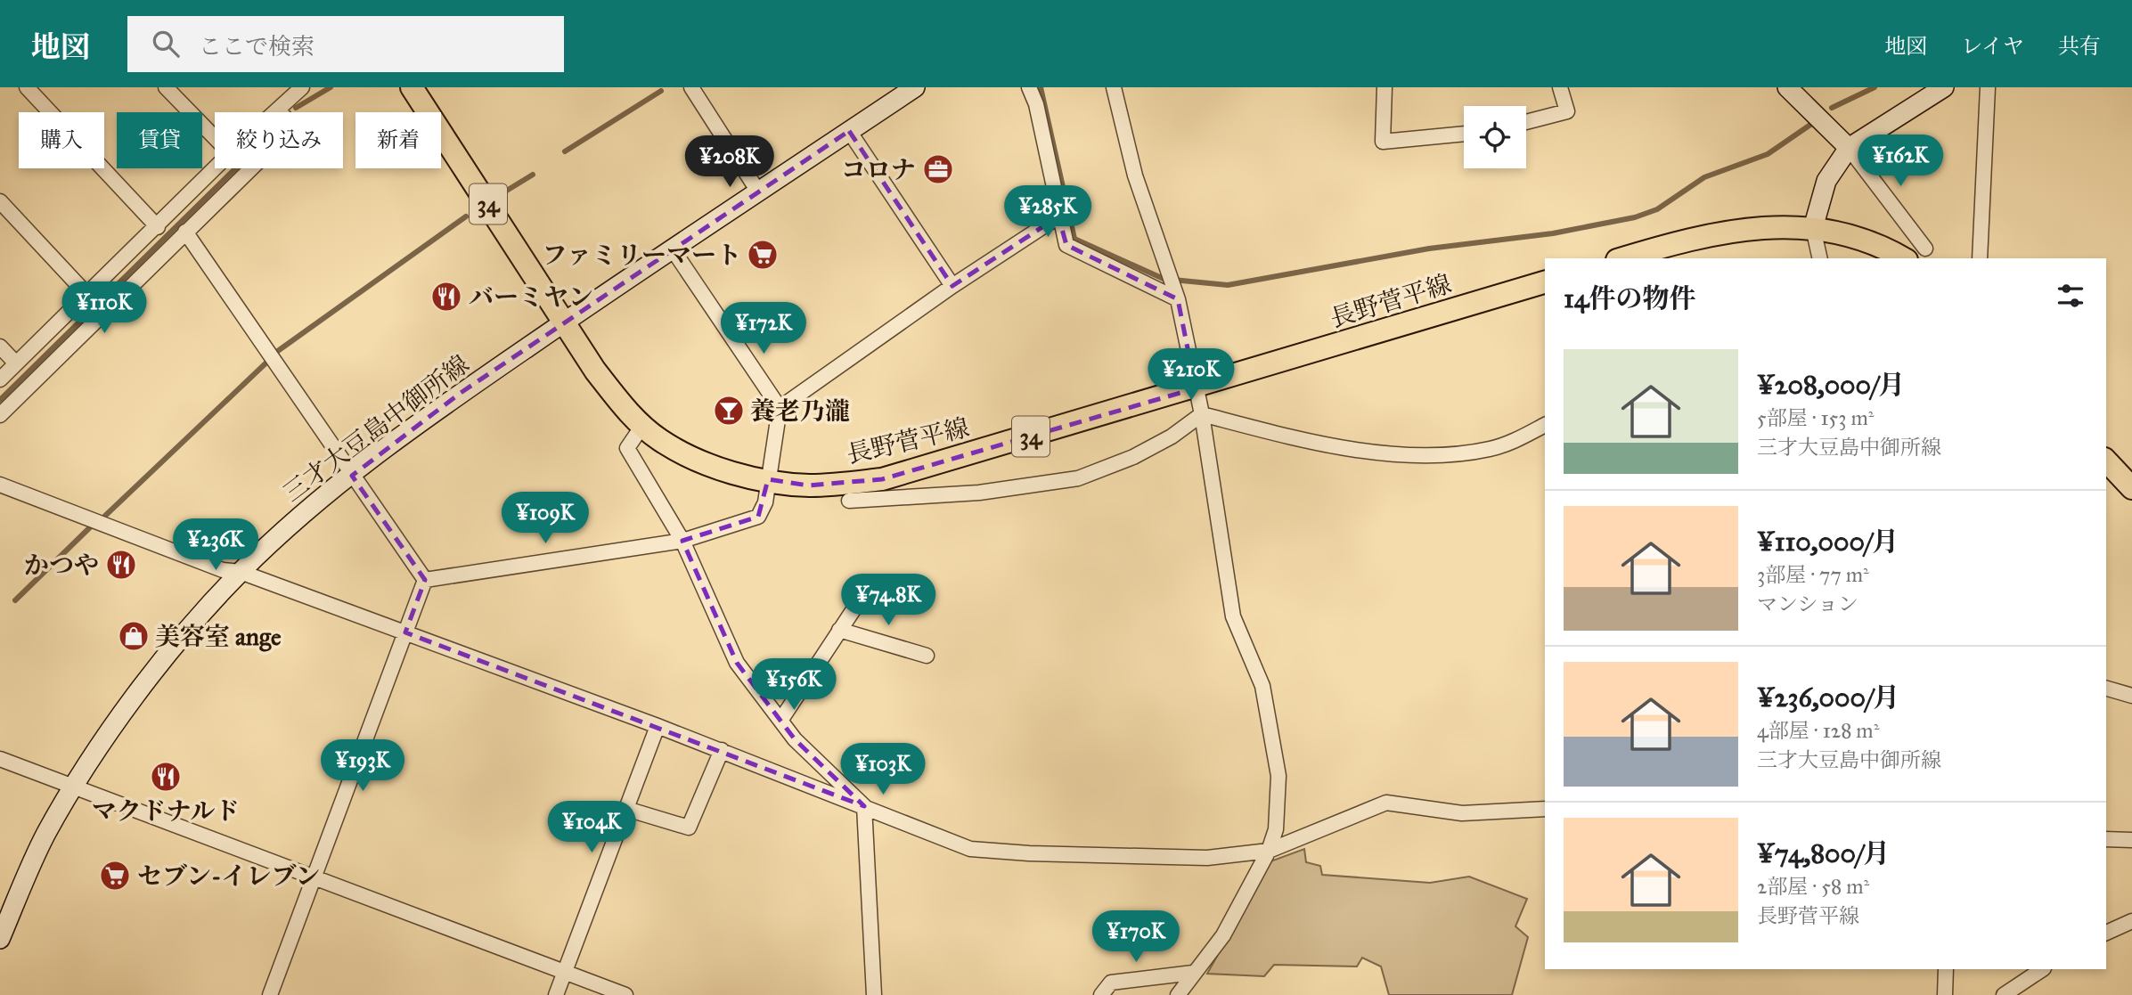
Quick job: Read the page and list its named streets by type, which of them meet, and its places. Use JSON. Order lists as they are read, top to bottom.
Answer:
{
  "streets": {
    "main road": ["34", "長野菅平線", "三才大豆島中御所線"]
  },
  "crossings": [
    ["長野菅平線", "三才大豆島中御所線"]
  ],
  "places": {
    "office": ["コロナ"],
    "supermarket": ["ファミリーマート", "セブン-イレブン"],
    "restaurant": ["バーミヤン", "かつや", "マクドナルド"],
    "bar": ["養老乃瀧"],
    "shop": ["美容室 ange"]
  },
  "page": {
    "header": "地図",
    "search": "ここで検索",
    "nav": ["地図", "レイヤ", "共有"],
    "chip": [
      "購入",
      "賃貸",
      "絞り込み",
      "新着"
    ],
    "price": [
      "¥162K",
      "¥208K",
      "¥285K",
      "¥110K",
      "¥172K",
      "¥210K",
      "¥109K",
      "¥236K",
      "¥74.8K",
      "¥156K",
      "¥193K",
      "¥103K",
      "¥104K",
      "¥170K"
    ],
    "heading": "14件の物件",
    "list": [
      {
        "name": "¥208,000/月",
        "note": "5部屋 · 153 m² · 三才大豆島中御所線"
      },
      {
        "name": "¥110,000/月",
        "note": "3部屋 · 77 m² · マンション"
      },
      {
        "name": "¥236,000/月",
        "note": "4部屋 · 128 m² · 三才大豆島中御所線"
      },
      {
        "name": "¥74,800/月",
        "note": "2部屋 · 58 m² · 長野菅平線"
      }
    ]
  }
}
